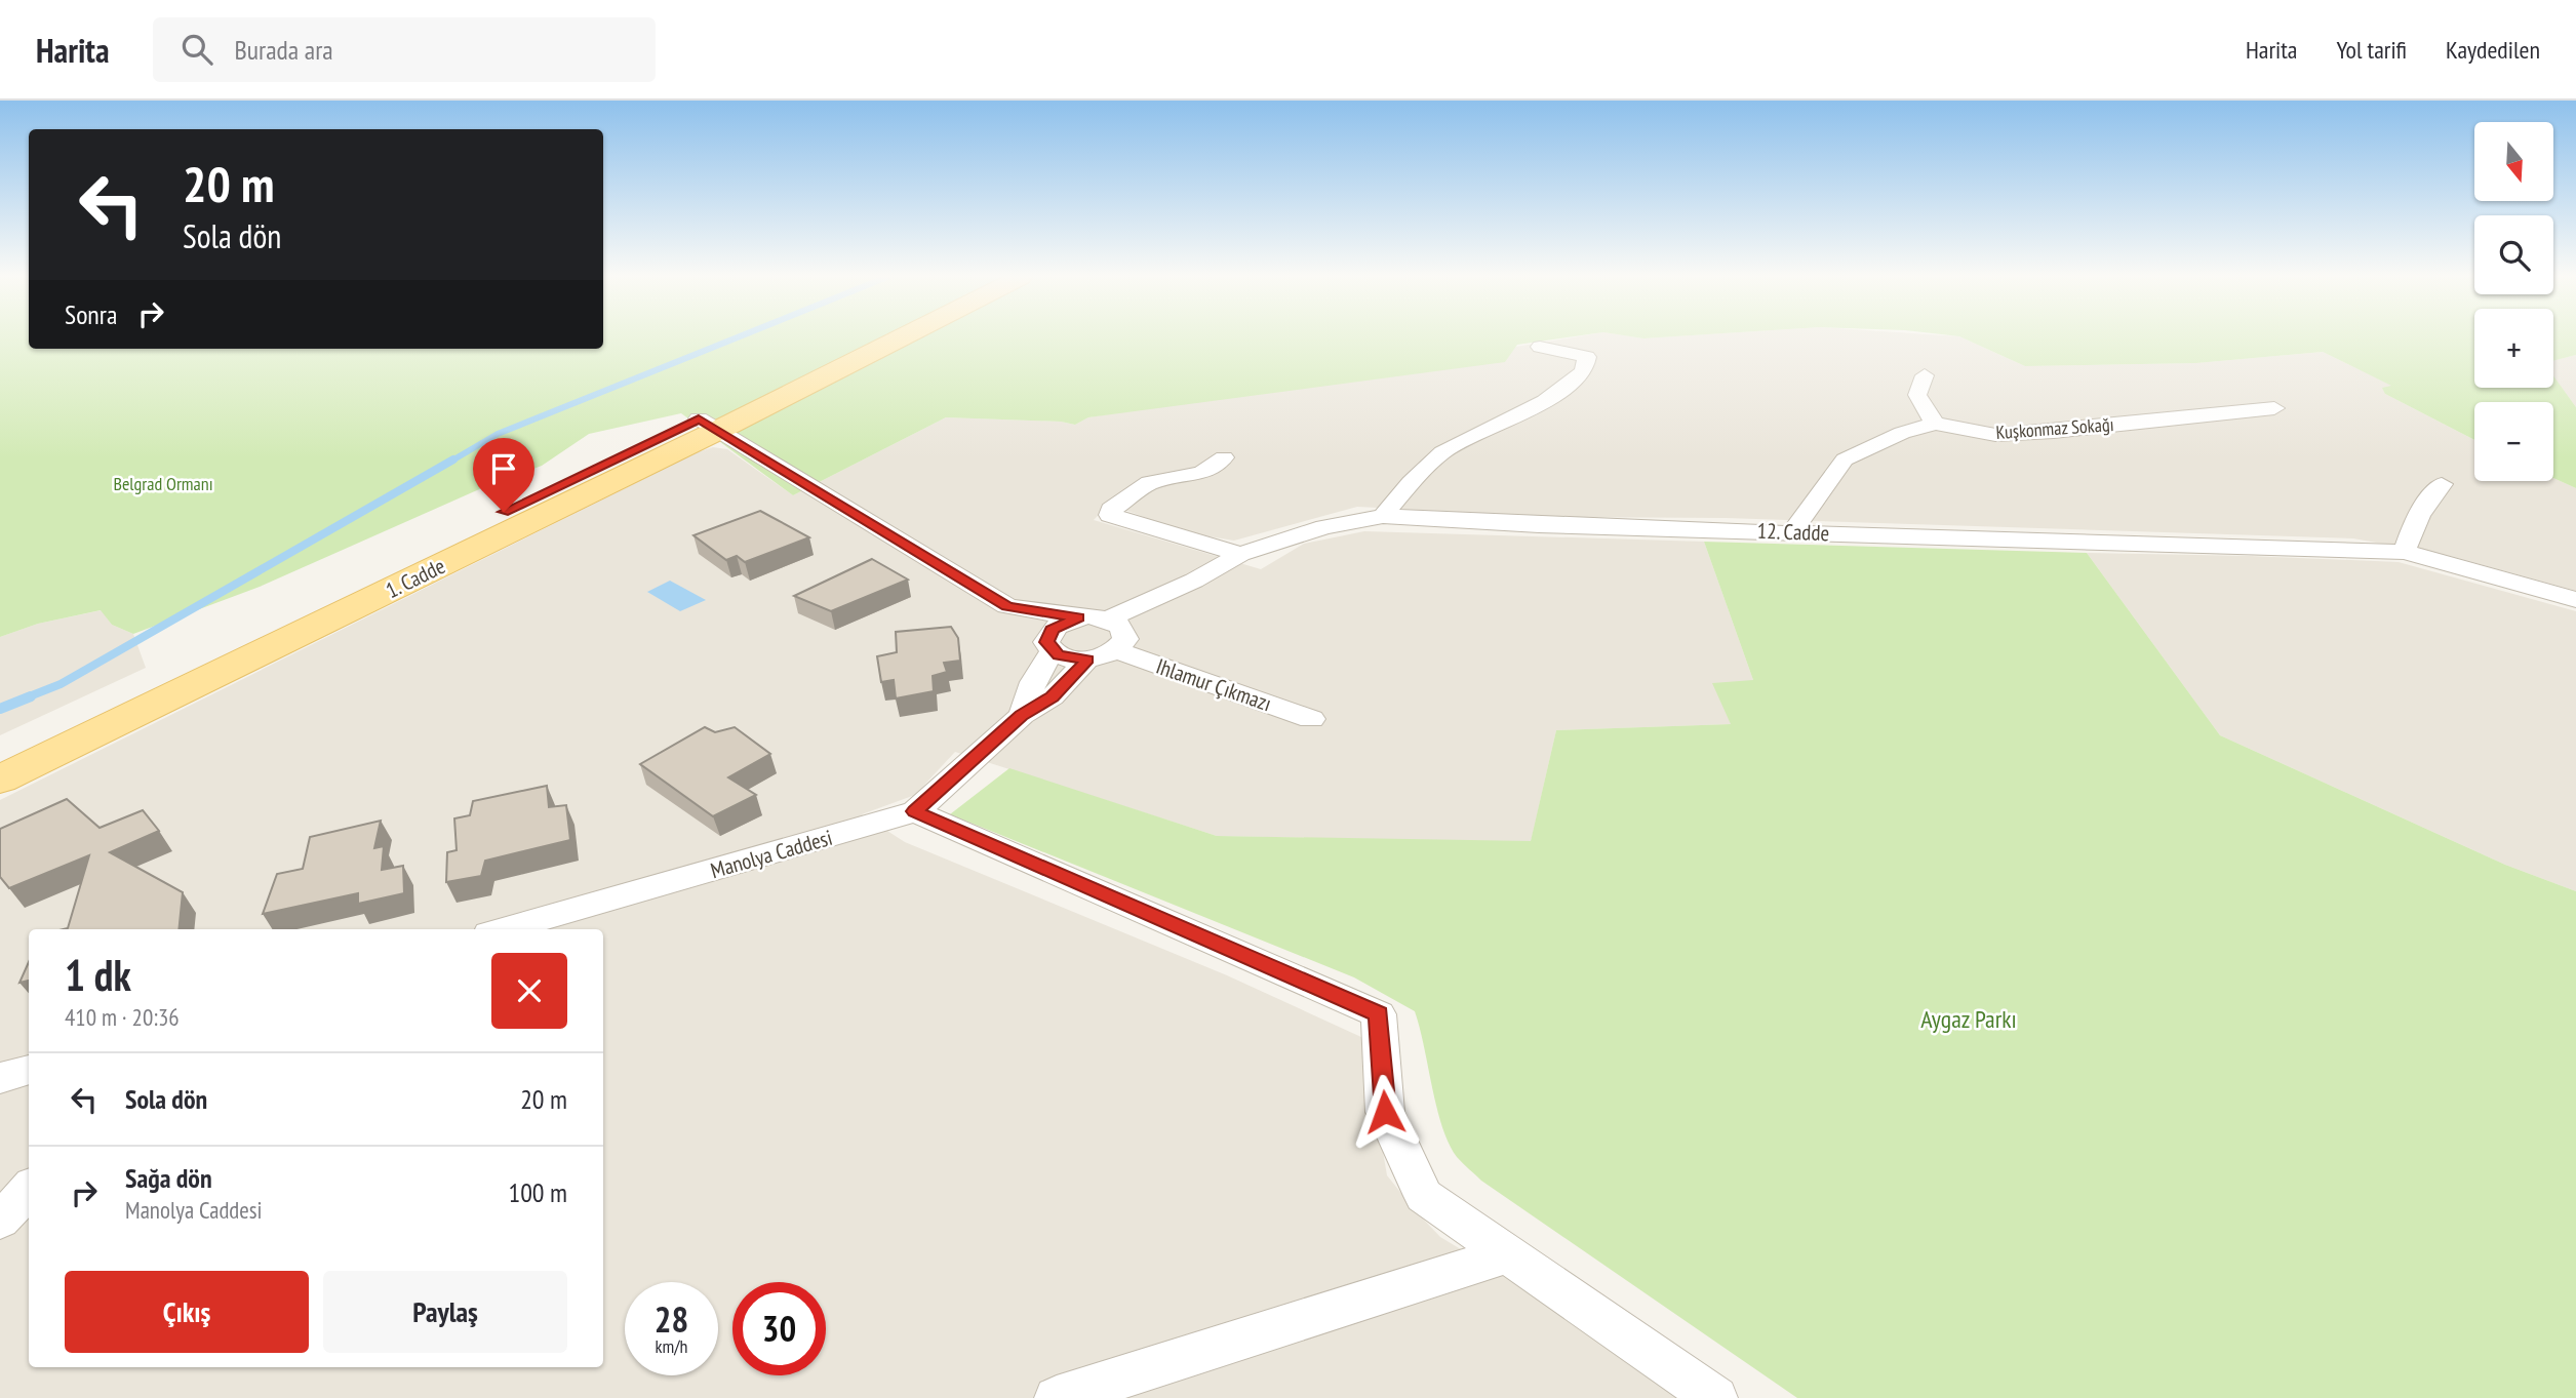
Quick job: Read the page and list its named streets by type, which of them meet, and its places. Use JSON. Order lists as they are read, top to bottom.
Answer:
{
  "streets": {
    "main road": ["1. Cadde"],
    "street": [
      "Kuşkonmaz Sokağı",
      "12. Cadde",
      "Ihlamur Çıkmazı",
      "Manolya Caddesi"
    ]
  },
  "crossings": [
    ["Kuşkonmaz Sokağı", "12. Cadde"],
    ["12. Cadde", "Ihlamur Çıkmazı"],
    ["12. Cadde", "Manolya Caddesi"]
  ],
  "parks": ["Belgrad Ormanı", "Aygaz Parkı"],
  "north": "bottom",
  "page": {
    "header": "Harita",
    "search": "Burada ara",
    "nav": ["Harita", "Yol tarifi", "Kaydedilen"],
    "map_buttons": ["+", "−"],
    "turn": ["20 m", "Sola dön"],
    "then": "Sonra",
    "heading": ["1 dk", "410 m · 20:36"],
    "list": [
      {
        "name": "Sola dön",
        "value": "20 m"
      },
      {
        "name": "Sağa dön",
        "note": "Manolya Caddesi",
        "value": "100 m"
      }
    ],
    "buttons": ["Çıkış", "Paylaş"],
    "speed": "28 km/h",
    "limit": "30"
  }
}
